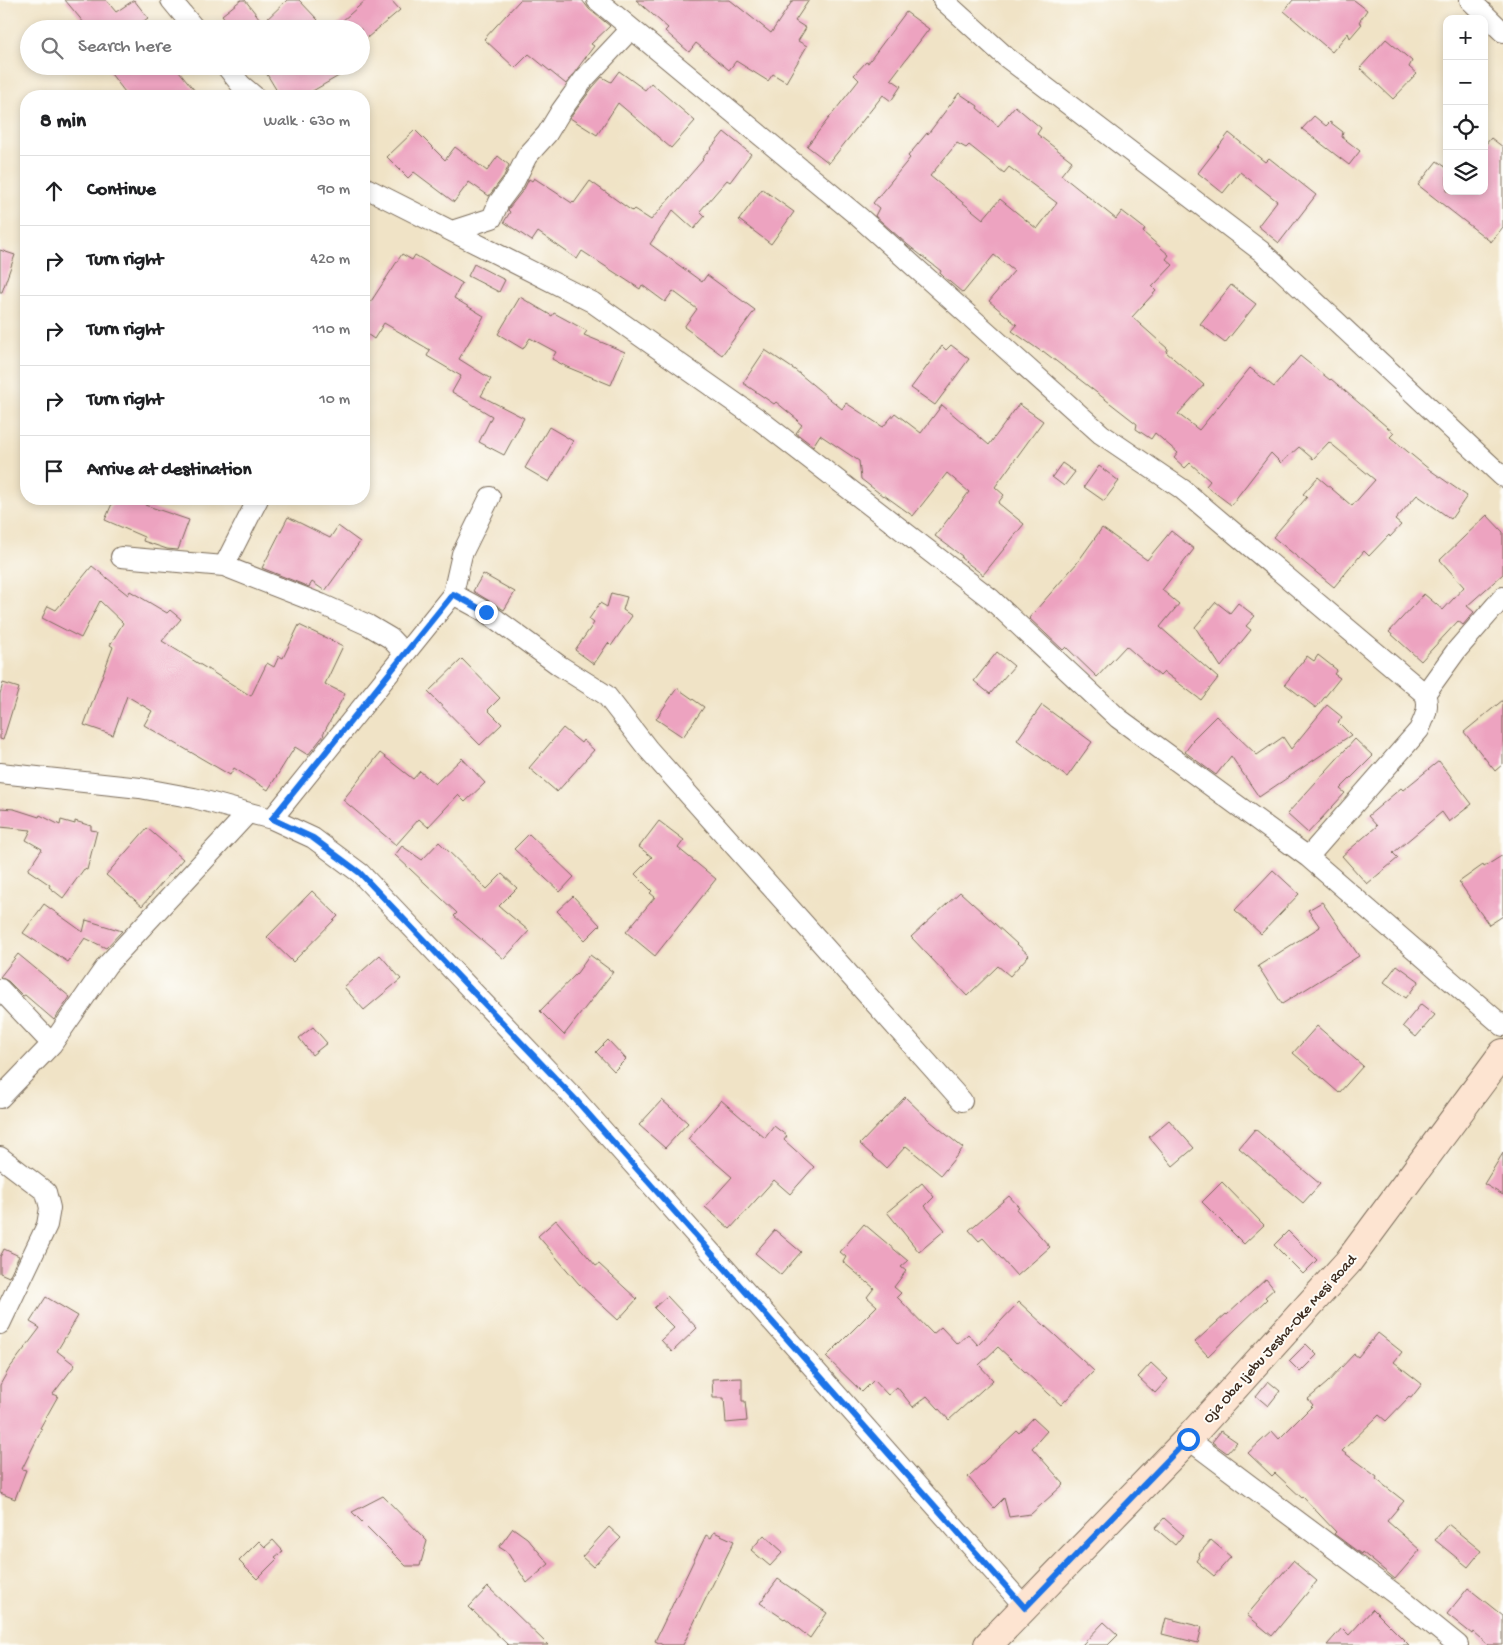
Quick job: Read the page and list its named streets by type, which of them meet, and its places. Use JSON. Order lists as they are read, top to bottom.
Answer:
{
  "streets": {
    "main road": ["Oja Oba Ijebu Jesha-Oke Mesi Road"]
  },
  "page": {
    "map_buttons": ["+", "−"],
    "search": "Search here",
    "heading": ["8 min", "Walk · 630 m"],
    "list": [
      ["Continue", "90 m"],
      ["Turn right", "420 m"],
      ["Turn right", "110 m"],
      ["Turn right", "10 m"],
      "Arrive at destination"
    ]
  }
}
